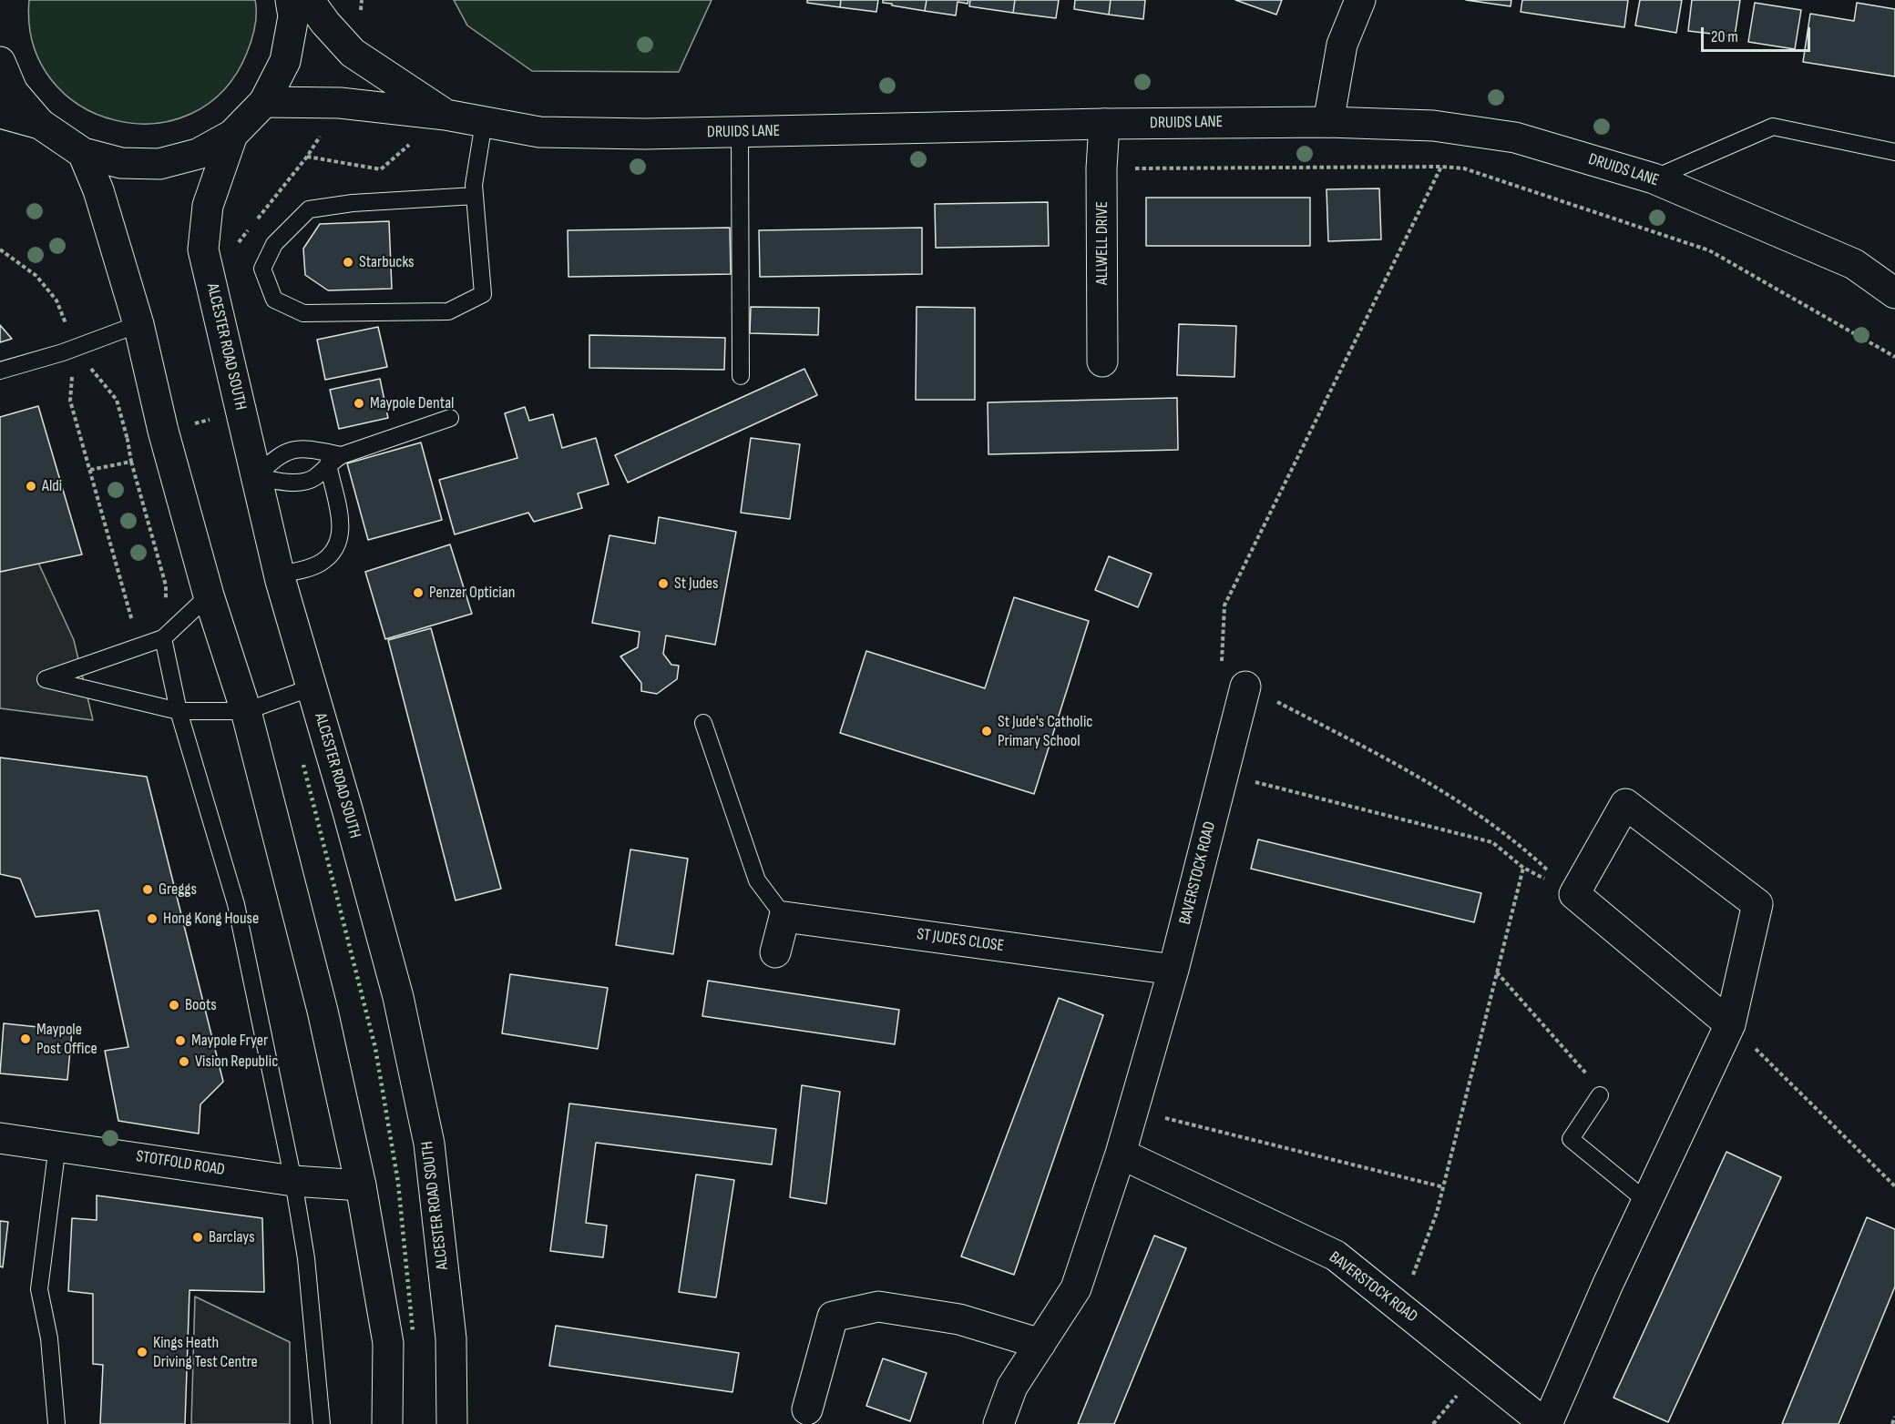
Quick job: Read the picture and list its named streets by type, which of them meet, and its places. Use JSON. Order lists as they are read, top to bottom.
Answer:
{
  "streets": {
    "main road": [
      "DRUIDS LANE",
      "ALLWELL DRIVE",
      "ALCESTER ROAD SOUTH",
      "BAVERSTOCK ROAD",
      "ST JUDES CLOSE",
      "STOTFOLD ROAD"
    ]
  },
  "crossings": [
    ["DRUIDS LANE", "ALLWELL DRIVE"],
    ["BAVERSTOCK ROAD", "ST JUDES CLOSE"]
  ],
  "places": [
    "Starbucks",
    "Maypole Dental",
    "Aldi",
    "St Judes",
    "Penzer Optician",
    "St Jude's Catholic Primary School",
    "Greggs",
    "Hong Kong House",
    "Boots",
    "Maypole Post Office",
    "Maypole Fryer",
    "Vision Republic",
    "Barclays",
    "Kings Heath Driving Test Centre"
  ],
  "scale_bar": "20 m"
}
